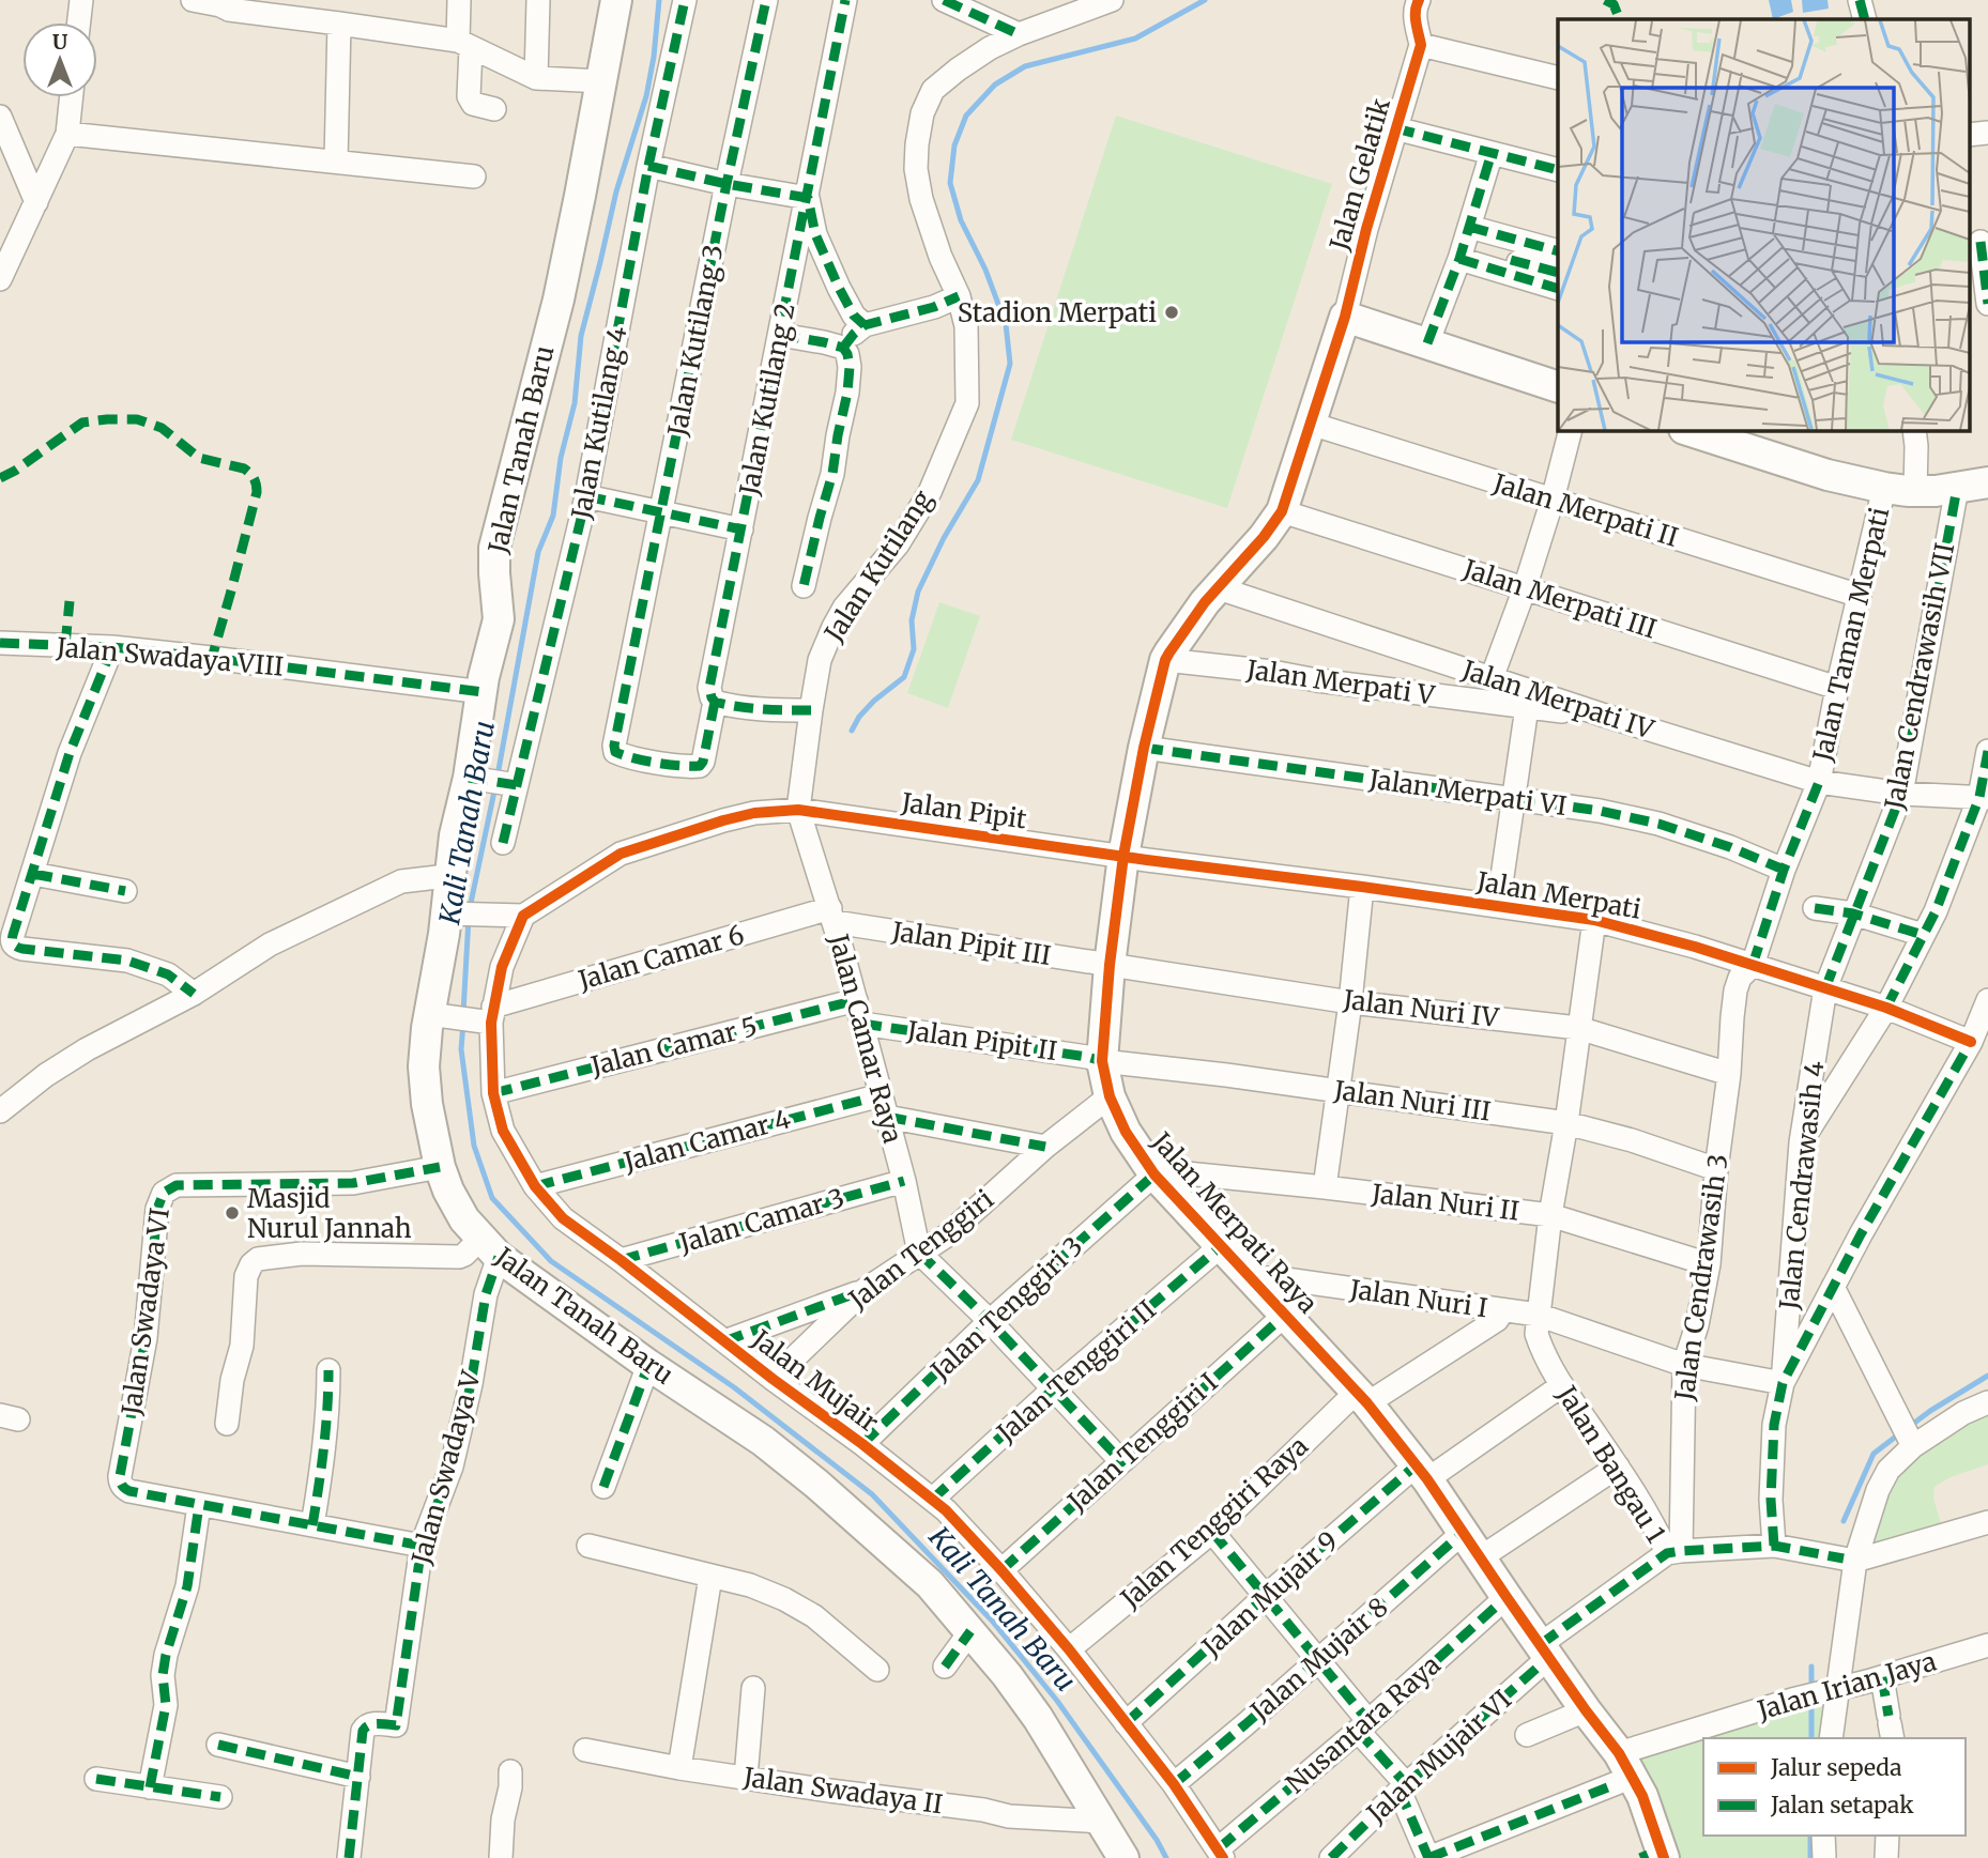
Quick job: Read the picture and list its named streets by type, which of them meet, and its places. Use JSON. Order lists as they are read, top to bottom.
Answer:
{
  "streets": {
    "street": [
      "Jalan Gelatik",
      "Jalan Kutilang 3",
      "Jalan Kutilang 2",
      "Jalan Kutilang 4",
      "Jalan Tanah Baru",
      "Jalan Merpati II",
      "Jalan Kutilang",
      "Jalan Merpati III",
      "Jalan Taman Merpati",
      "Jalan Swadaya VIII",
      "Jalan Cendrawasih VII",
      "Jalan Merpati V",
      "Jalan Merpati IV",
      "Jalan Merpati VI",
      "Jalan Pipit",
      "Jalan Merpati",
      "Jalan Pipit III",
      "Jalan Camar 6",
      "Jalan Nuri IV",
      "Jalan Camar Raya",
      "Jalan Pipit II",
      "Jalan Camar 5",
      "Jalan Nuri III",
      "Jalan Camar 4",
      "Jalan Cendrawasih 4",
      "Jalan Nuri II",
      "Jalan Camar 3",
      "Jalan Merpati Raya",
      "Jalan Tenggiri",
      "Jalan Cendrawasih 3",
      "Jalan Nuri I",
      "Jalan Tenggiri 3",
      "Jalan Swadaya VI",
      "Jalan Tenggiri II",
      "Jalan Mujair",
      "Jalan Tenggiri I",
      "Jalan Bangau 1",
      "Jalan Swadaya V",
      "Jalan Tenggiri Raya",
      "Jalan Mujair 9",
      "Jalan Mujair 8",
      "Jalan Irian Jaya",
      "Nusantara Raya",
      "Jalan Mujair VI",
      "Jalan Swadaya II"
    ]
  },
  "crossings": [
    ["Jalan Gelatik", "Jalan Merpati Raya"],
    ["Jalan Kutilang 3", "Jalan Kutilang 2"],
    ["Jalan Tanah Baru", "Jalan Swadaya VIII"],
    ["Jalan Tanah Baru", "Jalan Swadaya VI"],
    ["Jalan Tanah Baru", "Jalan Swadaya V"],
    ["Jalan Tanah Baru", "Jalan Swadaya II"],
    ["Jalan Merpati II", "Jalan Taman Merpati"],
    ["Jalan Merpati II", "Jalan Merpati Raya"],
    ["Jalan Kutilang", "Jalan Pipit"],
    ["Jalan Kutilang", "Jalan Camar Raya"],
    ["Jalan Merpati III", "Jalan Taman Merpati"],
    ["Jalan Merpati III", "Jalan Merpati Raya"],
    ["Jalan Taman Merpati", "Jalan Merpati IV"],
    ["Jalan Taman Merpati", "Jalan Merpati VI"],
    ["Jalan Taman Merpati", "Jalan Cendrawasih 3"],
    ["Jalan Cendrawasih VII", "Jalan Merpati IV"],
    ["Jalan Cendrawasih VII", "Jalan Merpati"],
    ["Jalan Cendrawasih VII", "Jalan Cendrawasih 4"],
    ["Jalan Merpati V", "Jalan Merpati IV"],
    ["Jalan Merpati V", "Jalan Merpati Raya"],
    ["Jalan Merpati IV", "Jalan Merpati Raya"],
    ["Jalan Merpati VI", "Jalan Merpati Raya"],
    ["Jalan Merpati VI", "Jalan Cendrawasih 3"],
    ["Jalan Pipit", "Jalan Merpati"],
    ["Jalan Pipit", "Jalan Camar Raya"],
    ["Jalan Pipit", "Jalan Merpati Raya"],
    ["Jalan Pipit", "Jalan Mujair"],
    ["Jalan Merpati", "Jalan Cendrawasih 4"],
    ["Jalan Merpati", "Jalan Merpati Raya"],
    ["Jalan Merpati", "Jalan Cendrawasih 3"],
    ["Jalan Merpati", "Jalan Bangau 1"],
    ["Jalan Pipit III", "Jalan Camar 6"],
    ["Jalan Pipit III", "Jalan Nuri IV"],
    ["Jalan Pipit III", "Jalan Camar Raya"],
    ["Jalan Pipit III", "Jalan Merpati Raya"],
    ["Jalan Camar 6", "Jalan Camar Raya"],
    ["Jalan Camar 6", "Jalan Mujair"],
    ["Jalan Nuri IV", "Jalan Merpati Raya"],
    ["Jalan Nuri IV", "Jalan Cendrawasih 3"],
    ["Jalan Nuri IV", "Jalan Bangau 1"],
    ["Jalan Camar Raya", "Jalan Pipit II"],
    ["Jalan Camar Raya", "Jalan Camar 5"],
    ["Jalan Camar Raya", "Jalan Camar 4"],
    ["Jalan Camar Raya", "Jalan Camar 3"],
    ["Jalan Camar Raya", "Jalan Tenggiri"],
    ["Jalan Pipit II", "Jalan Nuri III"],
    ["Jalan Pipit II", "Jalan Merpati Raya"],
    ["Jalan Camar 5", "Jalan Mujair"],
    ["Jalan Nuri III", "Jalan Merpati Raya"],
    ["Jalan Nuri III", "Jalan Cendrawasih 3"],
    ["Jalan Nuri III", "Jalan Bangau 1"],
    ["Jalan Camar 4", "Jalan Mujair"],
    ["Jalan Cendrawasih 4", "Jalan Nuri I"],
    ["Jalan Nuri II", "Jalan Merpati Raya"],
    ["Jalan Nuri II", "Jalan Cendrawasih 3"],
    ["Jalan Nuri II", "Jalan Tenggiri 3"],
    ["Jalan Nuri II", "Jalan Bangau 1"],
    ["Jalan Camar 3", "Jalan Mujair"],
    ["Jalan Merpati Raya", "Jalan Tenggiri"],
    ["Jalan Merpati Raya", "Jalan Nuri I"],
    ["Jalan Merpati Raya", "Jalan Tenggiri 3"],
    ["Jalan Merpati Raya", "Jalan Tenggiri II"],
    ["Jalan Merpati Raya", "Jalan Tenggiri I"],
    ["Jalan Merpati Raya", "Jalan Bangau 1"],
    ["Jalan Merpati Raya", "Jalan Tenggiri Raya"],
    ["Jalan Merpati Raya", "Jalan Mujair 9"],
    ["Jalan Merpati Raya", "Jalan Mujair 8"],
    ["Jalan Merpati Raya", "Jalan Irian Jaya"],
    ["Jalan Merpati Raya", "Nusantara Raya"],
    ["Jalan Merpati Raya", "Jalan Mujair VI"],
    ["Jalan Tenggiri", "Jalan Mujair"],
    ["Jalan Cendrawasih 3", "Jalan Nuri I"],
    ["Jalan Cendrawasih 3", "Jalan Bangau 1"],
    ["Jalan Nuri I", "Jalan Bangau 1"],
    ["Jalan Nuri I", "Jalan Tenggiri Raya"],
    ["Jalan Tenggiri 3", "Jalan Mujair"],
    ["Jalan Tenggiri II", "Jalan Mujair"],
    ["Jalan Mujair", "Jalan Tenggiri I"],
    ["Jalan Mujair", "Jalan Tenggiri Raya"],
    ["Jalan Mujair", "Jalan Mujair 9"],
    ["Jalan Mujair", "Jalan Mujair 8"],
    ["Jalan Mujair", "Nusantara Raya"],
    ["Jalan Bangau 1", "Jalan Mujair 9"],
    ["Jalan Bangau 1", "Jalan Mujair VI"]
  ],
  "water": ["Kali Tanah Baru"],
  "places": ["Stadion Merpati", "Masjid Nurul Jannah"],
  "legend": ["Jalur sepeda", "Jalan setapak"],
  "north": "top"
}
